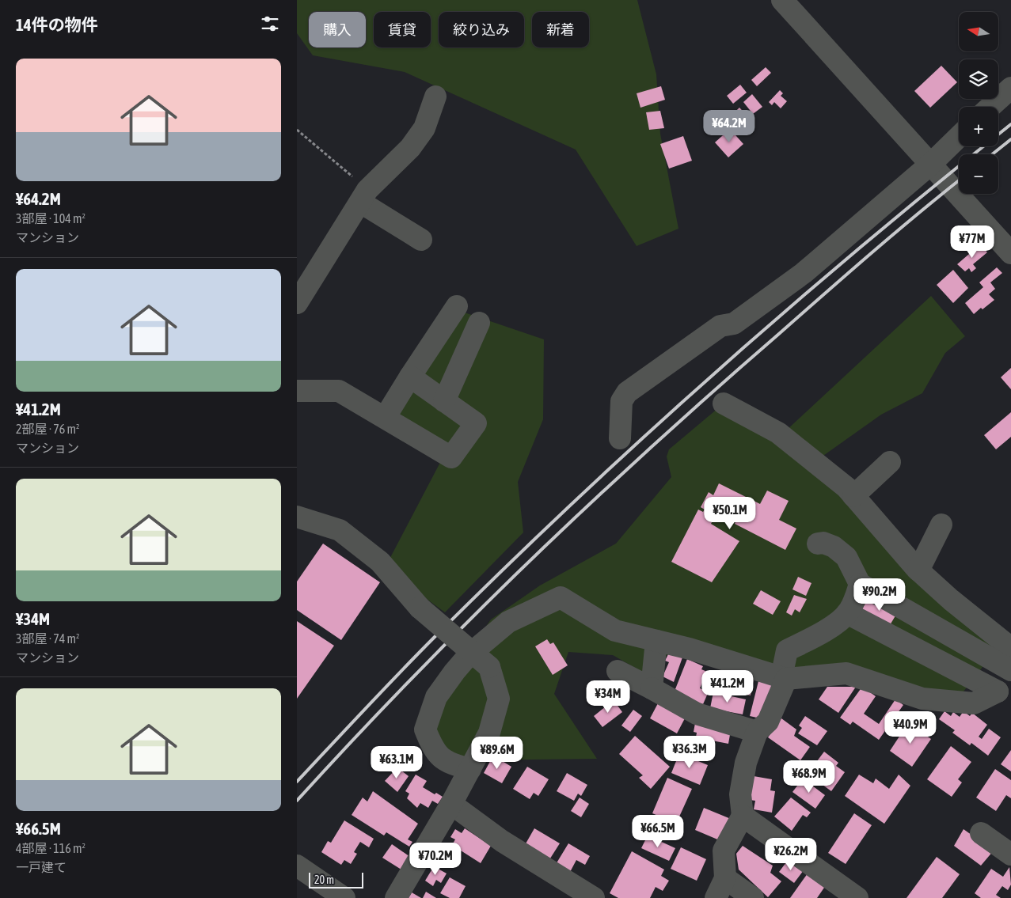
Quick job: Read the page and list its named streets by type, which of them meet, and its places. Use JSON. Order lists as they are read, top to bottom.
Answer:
{
  "scale_bar": "20 m",
  "north": "left",
  "page": {
    "heading": "14件の物件",
    "map_buttons": ["+", "−"],
    "chip": [
      "購入",
      "賃貸",
      "絞り込み",
      "新着"
    ],
    "list": [
      {
        "name": "¥64.2M",
        "note": "3部屋 · 104 m² · マンション"
      },
      {
        "name": "¥41.2M",
        "note": "2部屋 · 76 m² · マンション"
      },
      {
        "name": "¥34M",
        "note": "3部屋 · 74 m² · マンション"
      },
      {
        "name": "¥66.5M",
        "note": "4部屋 · 116 m² · 一戸建て"
      }
    ],
    "price": [
      "¥64.2M",
      "¥77M",
      "¥50.1M",
      "¥90.2M",
      "¥41.2M",
      "¥34M",
      "¥40.9M",
      "¥36.3M",
      "¥89.6M",
      "¥63.1M",
      "¥68.9M",
      "¥66.5M",
      "¥26.2M",
      "¥70.2M"
    ],
    "scale": "20 m"
  }
}
